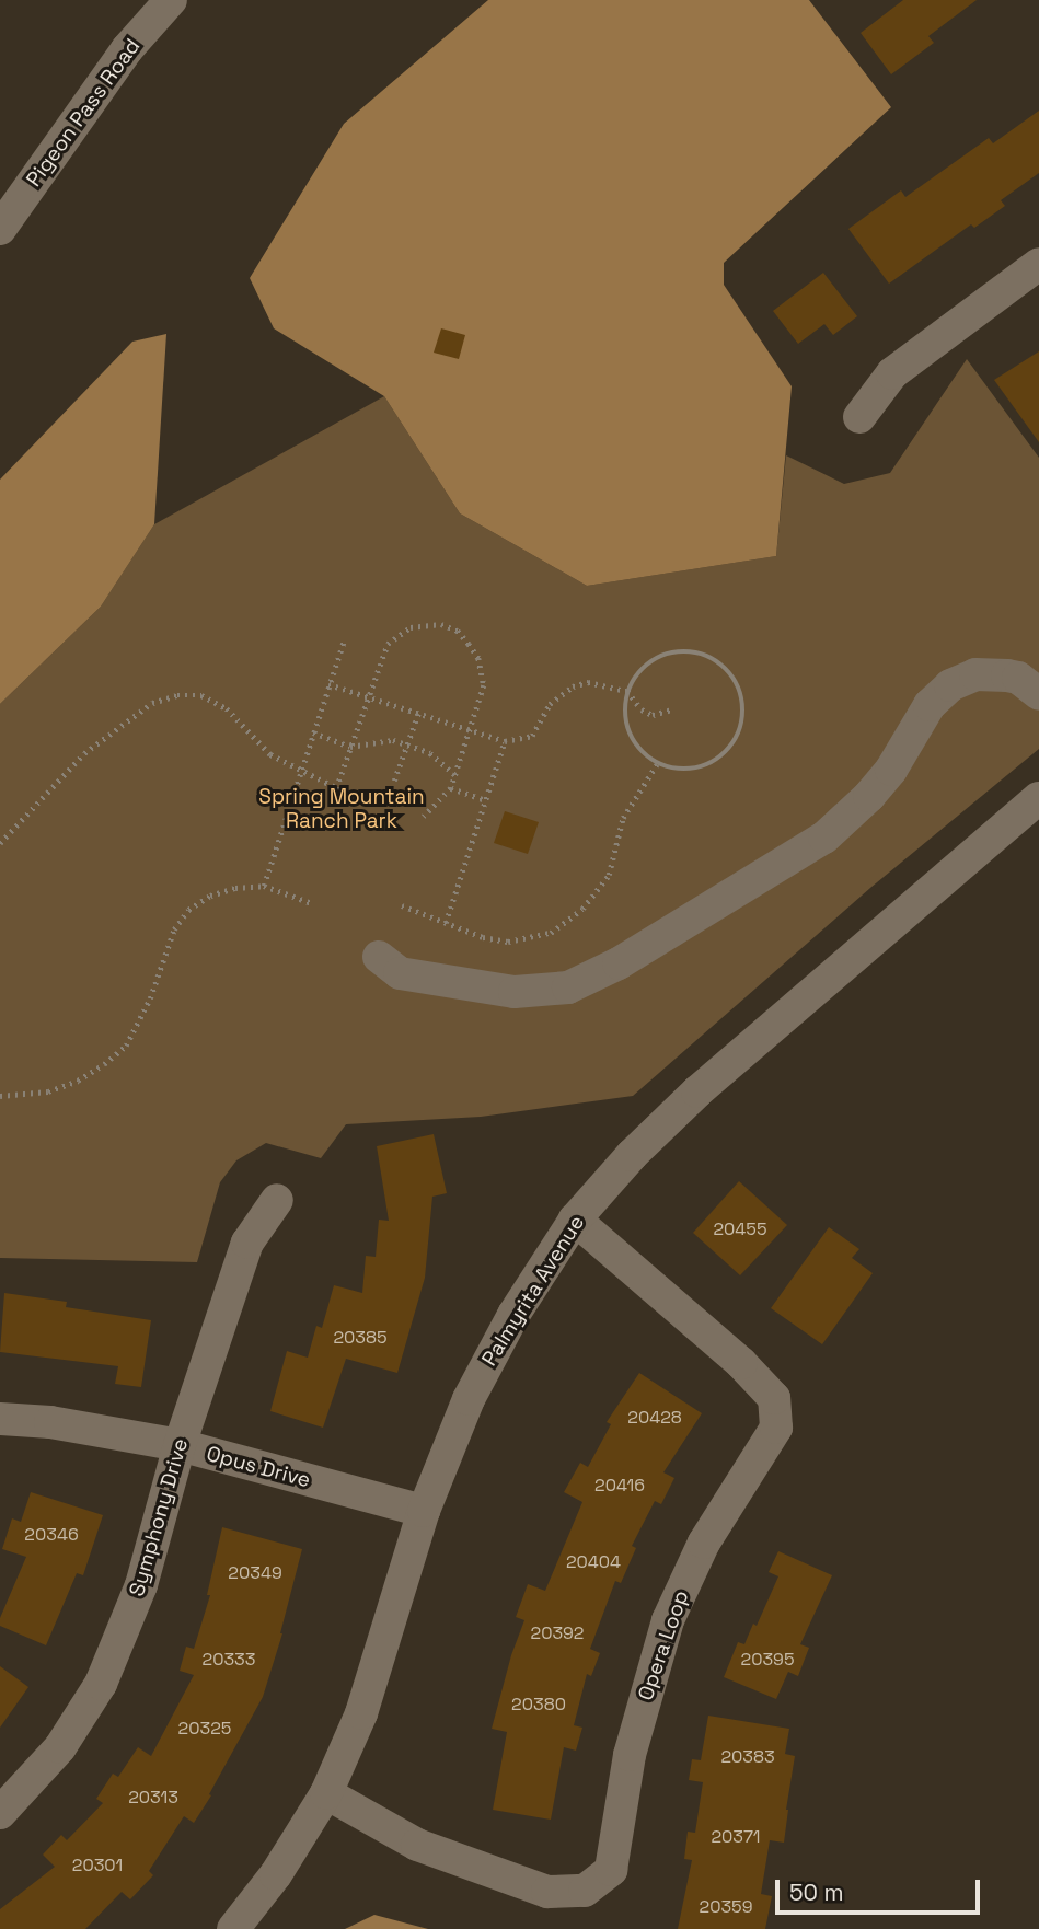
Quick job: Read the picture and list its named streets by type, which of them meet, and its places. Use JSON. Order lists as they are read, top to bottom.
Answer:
{
  "streets": {
    "street": [
      "Pigeon Pass Road",
      "Palmyrita Avenue",
      "Opus Drive",
      "Symphony Drive",
      "Opera Loop"
    ]
  },
  "crossings": [
    ["Palmyrita Avenue", "Opus Drive"],
    ["Palmyrita Avenue", "Opera Loop"],
    ["Opus Drive", "Symphony Drive"]
  ],
  "parks": ["Spring Mountain Ranch Park"],
  "house_numbers": [
    "20455",
    "20385",
    "20428",
    "20416",
    "20346",
    "20404",
    "20349",
    "20392",
    "20333",
    "20395",
    "20380",
    "20325",
    "20383",
    "20313",
    "20371",
    "20301",
    "20359"
  ],
  "scale_bar": "50 m"
}
